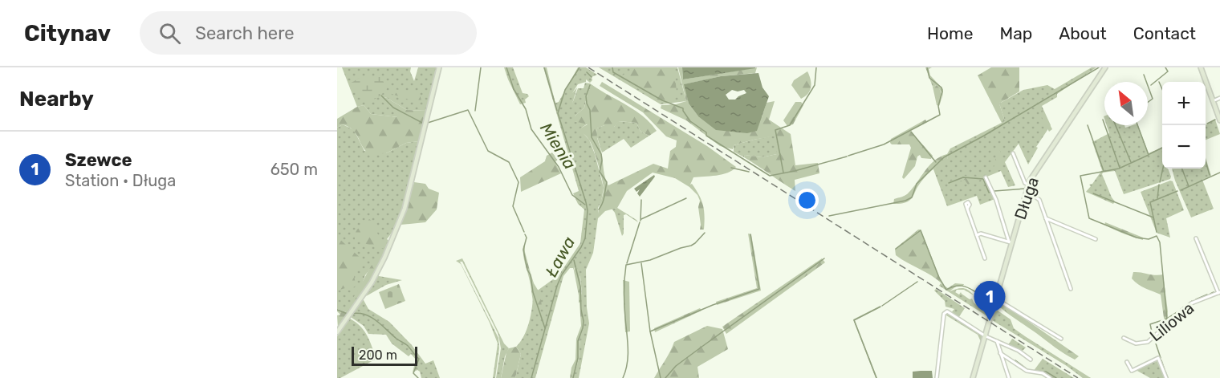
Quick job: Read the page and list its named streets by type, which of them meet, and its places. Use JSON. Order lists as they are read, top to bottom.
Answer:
{
  "streets": {
    "street": ["Długa", "Liliowa"]
  },
  "water": ["Mienia", "Ława"],
  "scale_bar": "200 m",
  "north": "top left",
  "page": {
    "header": "Citynav",
    "search": "Search here",
    "nav": [
      "Home",
      "Map",
      "About",
      "Contact"
    ],
    "heading": "Nearby",
    "map_buttons": ["+", "−"],
    "list": [
      {
        "mark": "1",
        "name": "Szewce",
        "note": "Station · Długa",
        "value": "650 m"
      }
    ],
    "pins": "1",
    "scale": "200 m"
  }
}
